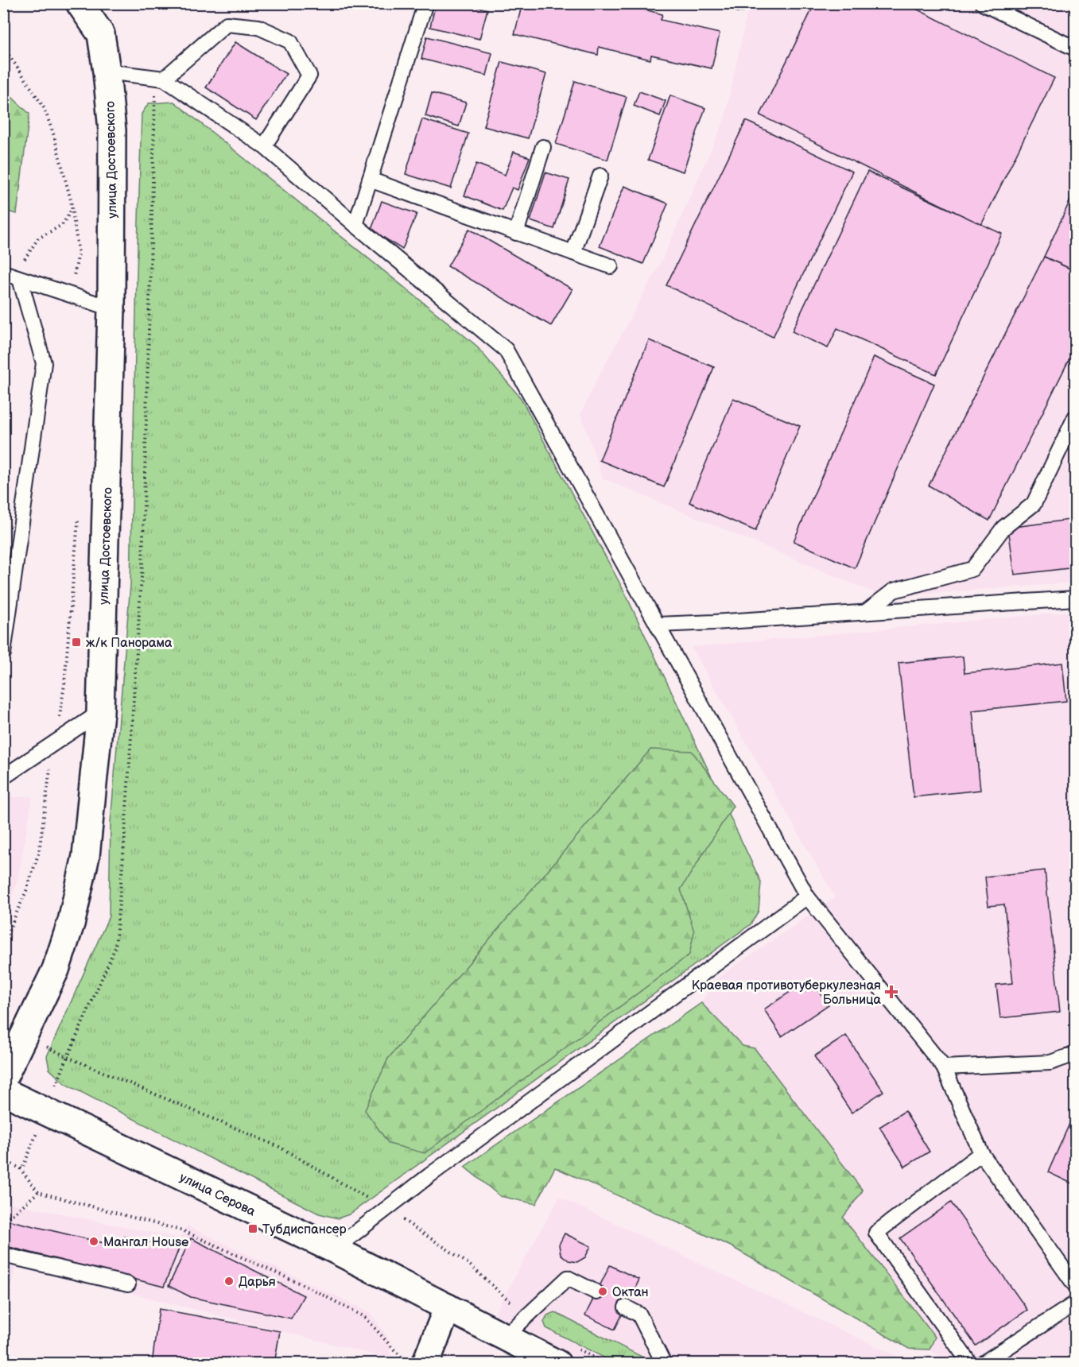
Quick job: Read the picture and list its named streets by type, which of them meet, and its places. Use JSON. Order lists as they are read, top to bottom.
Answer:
{
  "streets": {
    "main road": ["улица Достоевского", "улица Серова"]
  },
  "places": {
    "transit": ["ж/к Панорама", "Тубдиспансер"],
    "health": ["Краевая противотуберкулезная Больница"],
    "other": ["Мангал House", "Дарья", "Октан"]
  }
}
